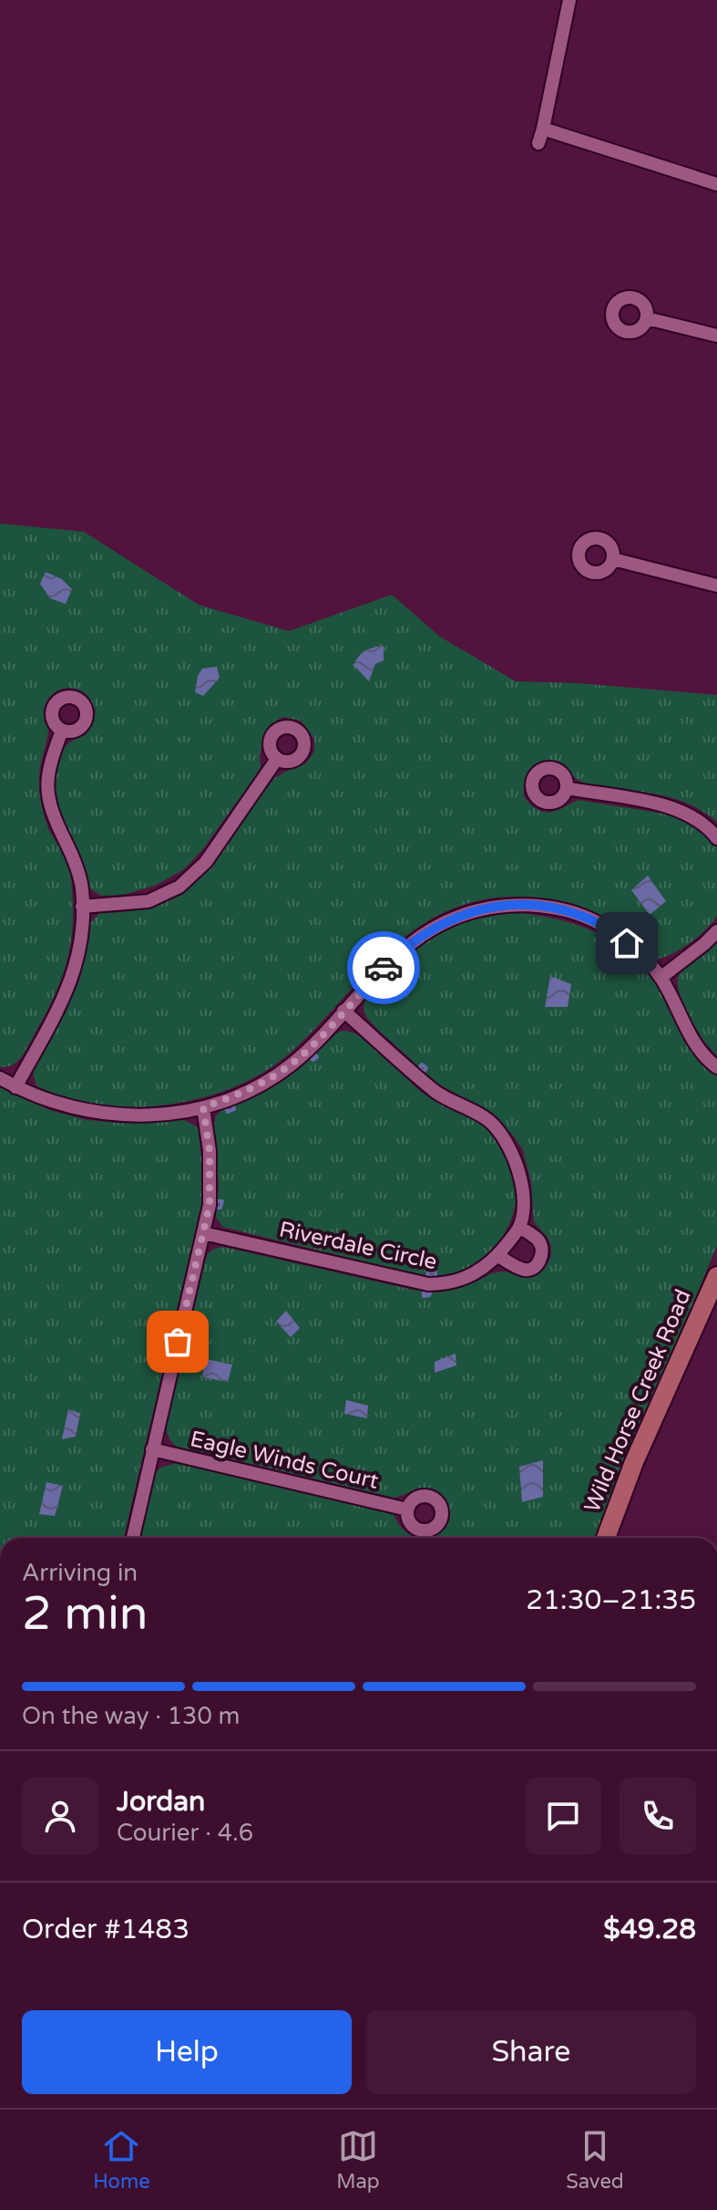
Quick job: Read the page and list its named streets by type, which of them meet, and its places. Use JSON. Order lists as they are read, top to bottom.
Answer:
{
  "streets": {
    "main road": ["Wild Horse Creek Road"],
    "street": ["Riverdale Circle", "Eagle Winds Court"]
  },
  "page": {
    "heading": ["2 min", "Arriving in", "21:30–21:35"],
    "panel": [
      "Jordan",
      "Courier · 4.6",
      "Order #1483",
      "$49.28"
    ],
    "bar": "On the way · 130 m",
    "buttons": ["Help", "Share"],
    "tabs": ["Home", "Map", "Saved"]
  }
}
